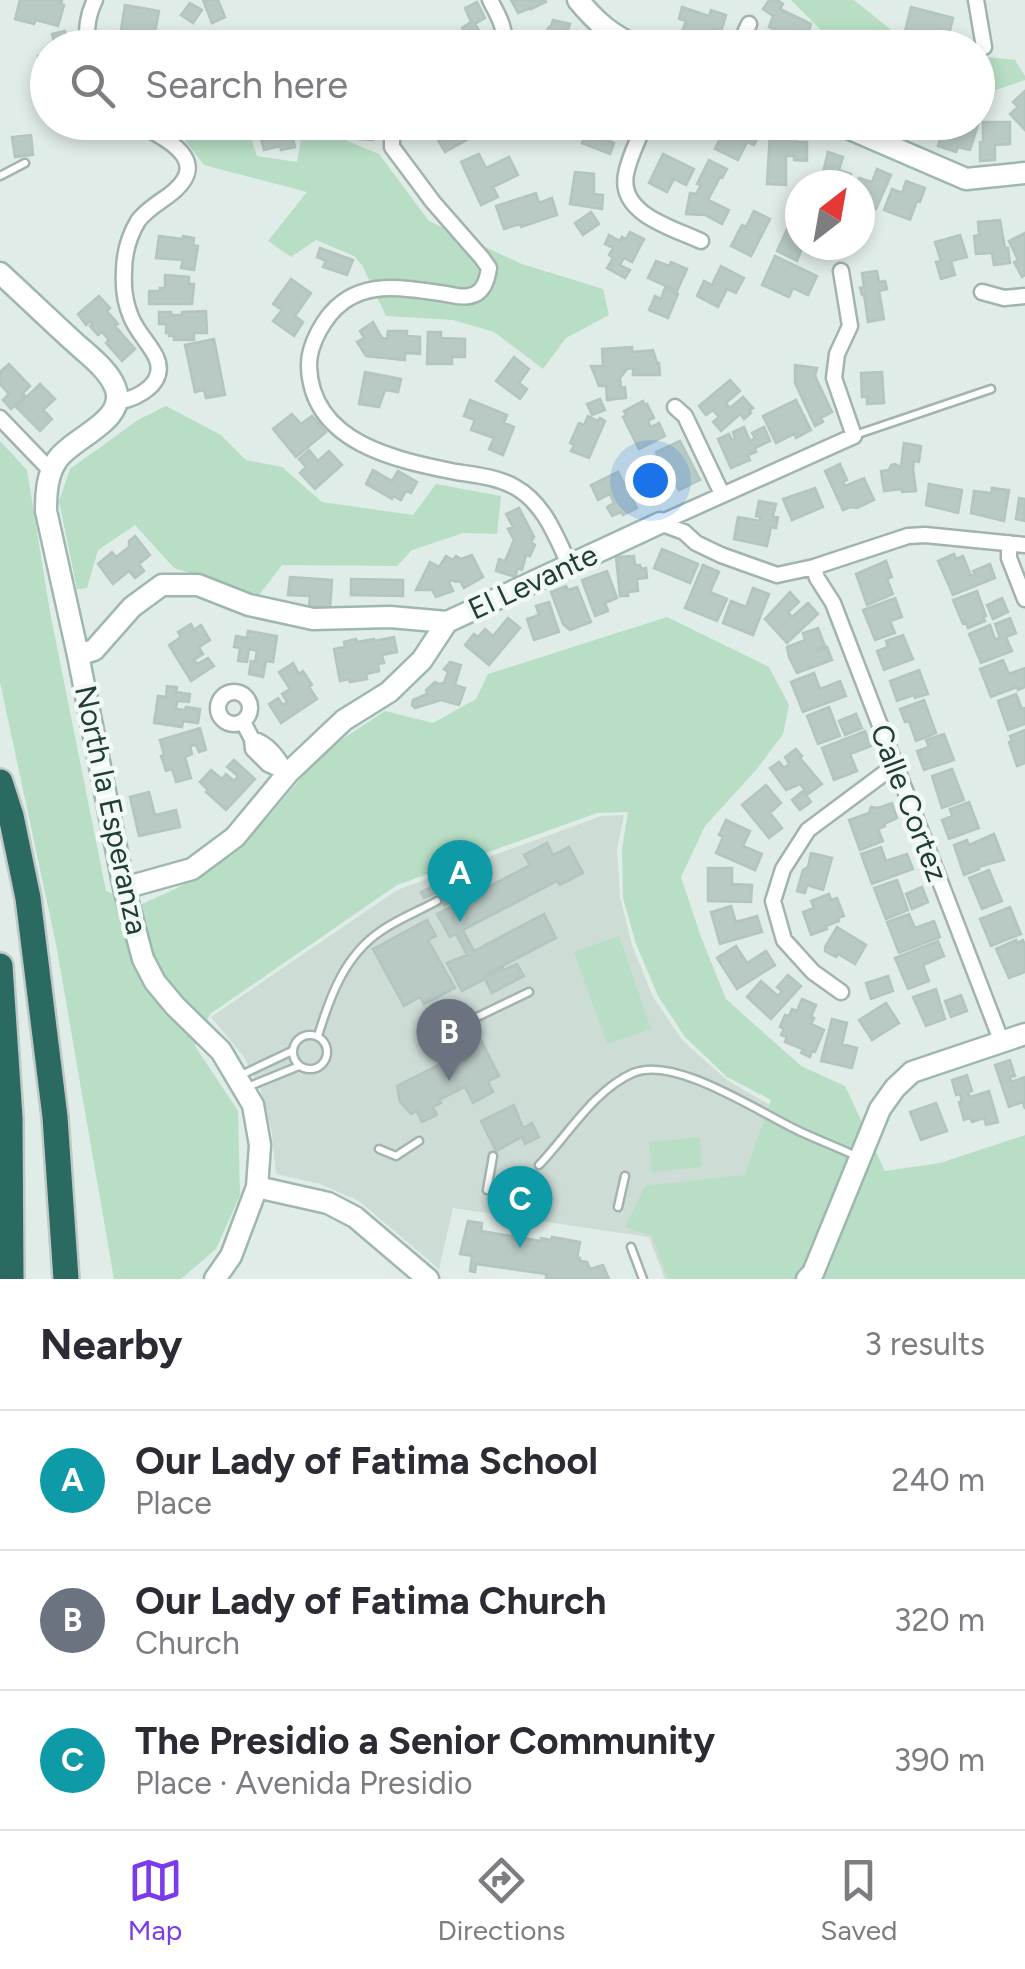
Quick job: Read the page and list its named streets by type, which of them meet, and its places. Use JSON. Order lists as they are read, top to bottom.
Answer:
{
  "streets": {
    "street": ["El Levante", "Calle Cortez", "North la Esperanza"]
  },
  "crossings": [
    ["El Levante", "North la Esperanza"]
  ],
  "north": "top right",
  "page": {
    "search": "Search here",
    "pins": ["A", "B", "C"],
    "heading": ["Nearby", "3 results"],
    "list": [
      {
        "mark": "A",
        "name": "Our Lady of Fatima School",
        "note": "Place",
        "value": "240 m"
      },
      {
        "mark": "B",
        "name": "Our Lady of Fatima Church",
        "note": "Church",
        "value": "320 m"
      },
      {
        "mark": "C",
        "name": "The Presidio a Senior Community",
        "note": "Place · Avenida Presidio",
        "value": "390 m"
      }
    ],
    "nav": ["Map", "Directions", "Saved"]
  }
}
